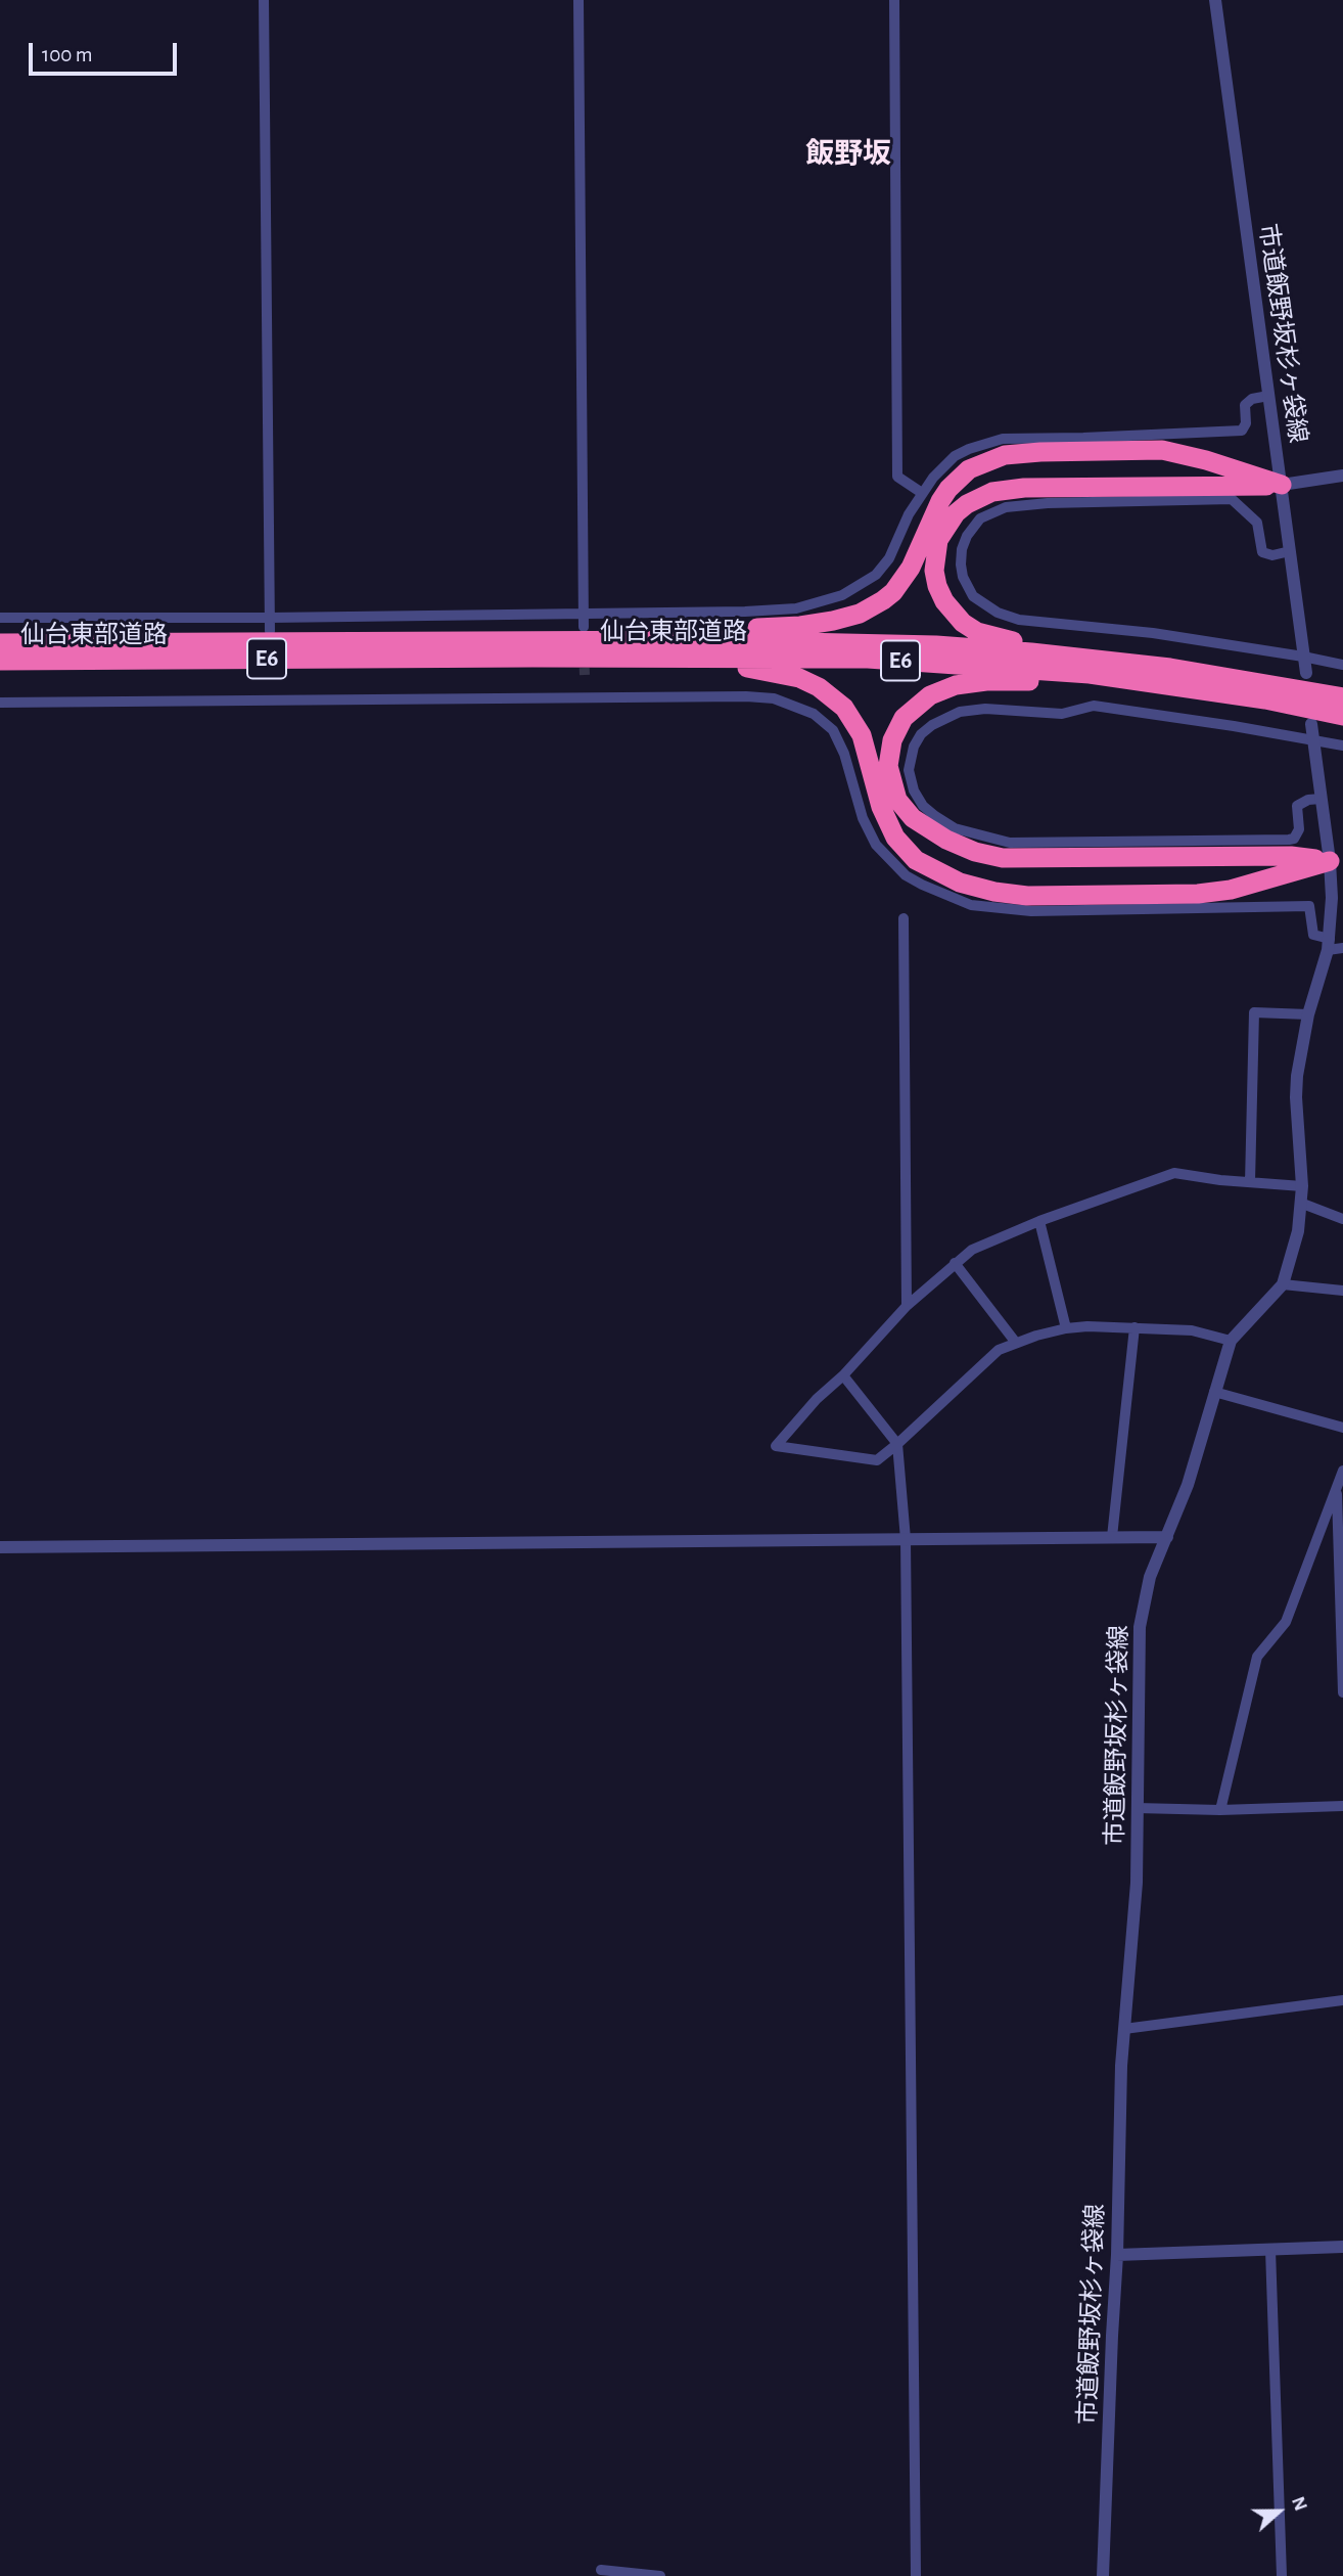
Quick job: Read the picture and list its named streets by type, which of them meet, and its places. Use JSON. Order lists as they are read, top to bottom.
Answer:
{
  "streets": {
    "highway": ["仙台東部道路", "E6"],
    "street": ["市道飯野坂杉ヶ袋線"]
  },
  "districts": ["飯野坂"],
  "scale_bar": "100 m",
  "north": "right"
}
